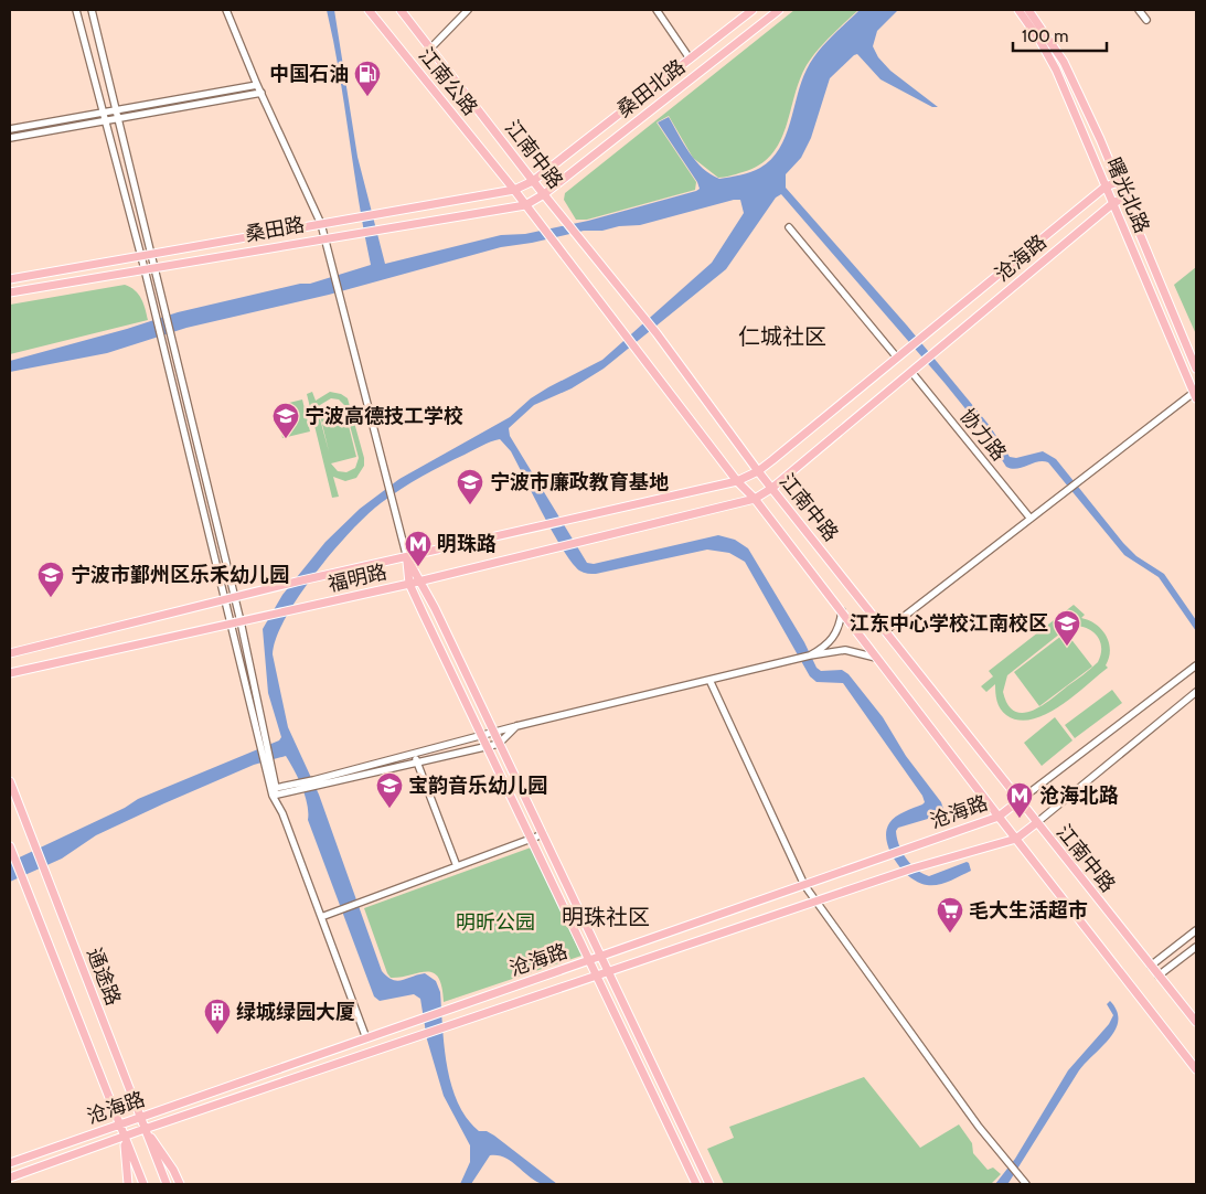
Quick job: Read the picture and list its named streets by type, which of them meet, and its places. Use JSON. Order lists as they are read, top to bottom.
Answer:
{
  "streets": {
    "main road": [
      "江南公路",
      "桑田北路",
      "江南中路",
      "曙光北路",
      "桑田路",
      "沧海路",
      "福明路",
      "通途路"
    ],
    "street": ["协力路"]
  },
  "crossings": [
    ["江南公路", "江南中路"],
    ["江南公路", "桑田路"],
    ["桑田北路", "江南中路"],
    ["桑田北路", "桑田路"],
    ["江南中路", "桑田路"],
    ["江南中路", "沧海路"],
    ["江南中路", "福明路"],
    ["曙光北路", "沧海路"],
    ["曙光北路", "福明路"],
    ["沧海路", "协力路"],
    ["沧海路", "福明路"],
    ["沧海路", "通途路"],
    ["协力路", "福明路"]
  ],
  "districts": ["仁城社区", "明珠社区"],
  "parks": ["明昕公园"],
  "places": {
    "fuel station": ["中国石油"],
    "school or university": [
      "宁波高德技工学校",
      "宁波市廉政教育基地",
      "宁波市鄞州区乐禾幼儿园",
      "江东中心学校江南校区",
      "宝韵音乐幼儿园"
    ],
    "metro station": ["明珠路", "沧海北路"],
    "supermarket": ["毛大生活超市"],
    "building": ["绿城绿园大厦"]
  },
  "scale_bar": "100 m"
}
